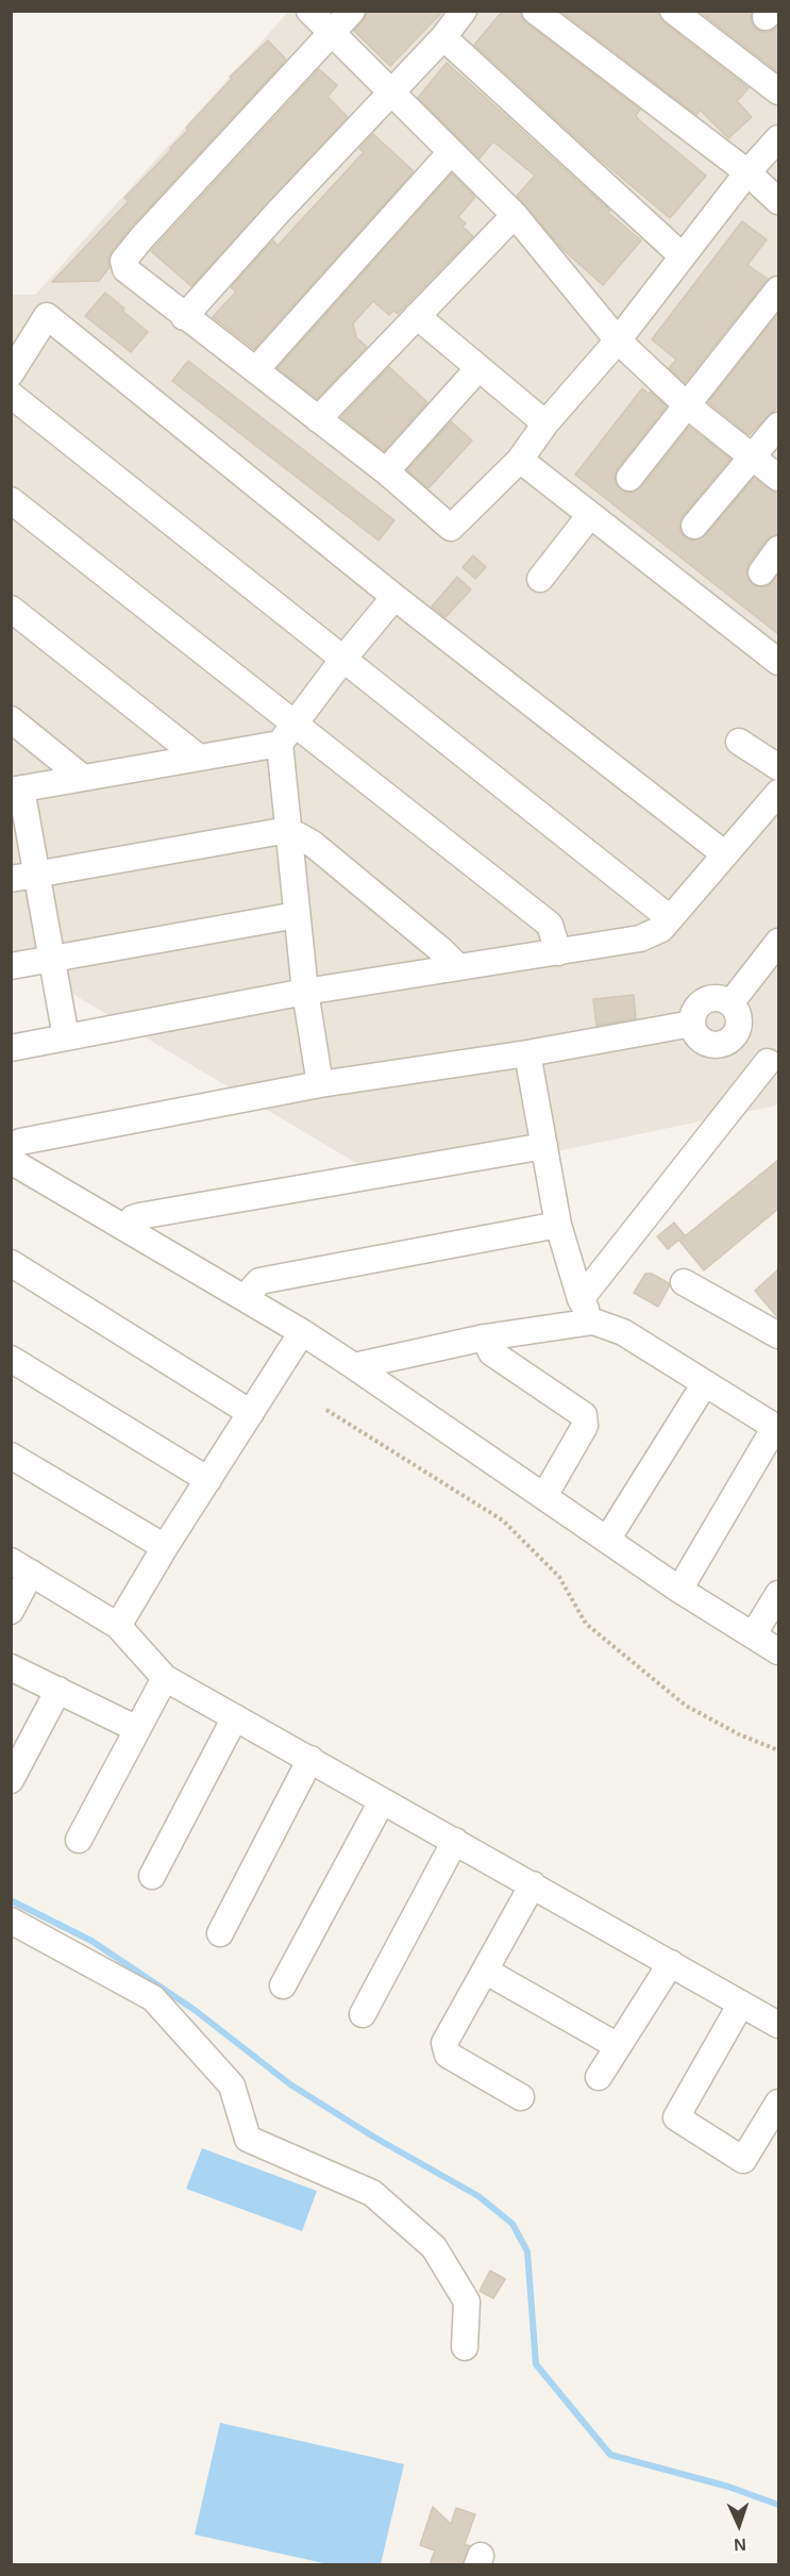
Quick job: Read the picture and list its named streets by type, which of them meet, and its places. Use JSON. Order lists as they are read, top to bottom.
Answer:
{
  "north": "bottom"
}
